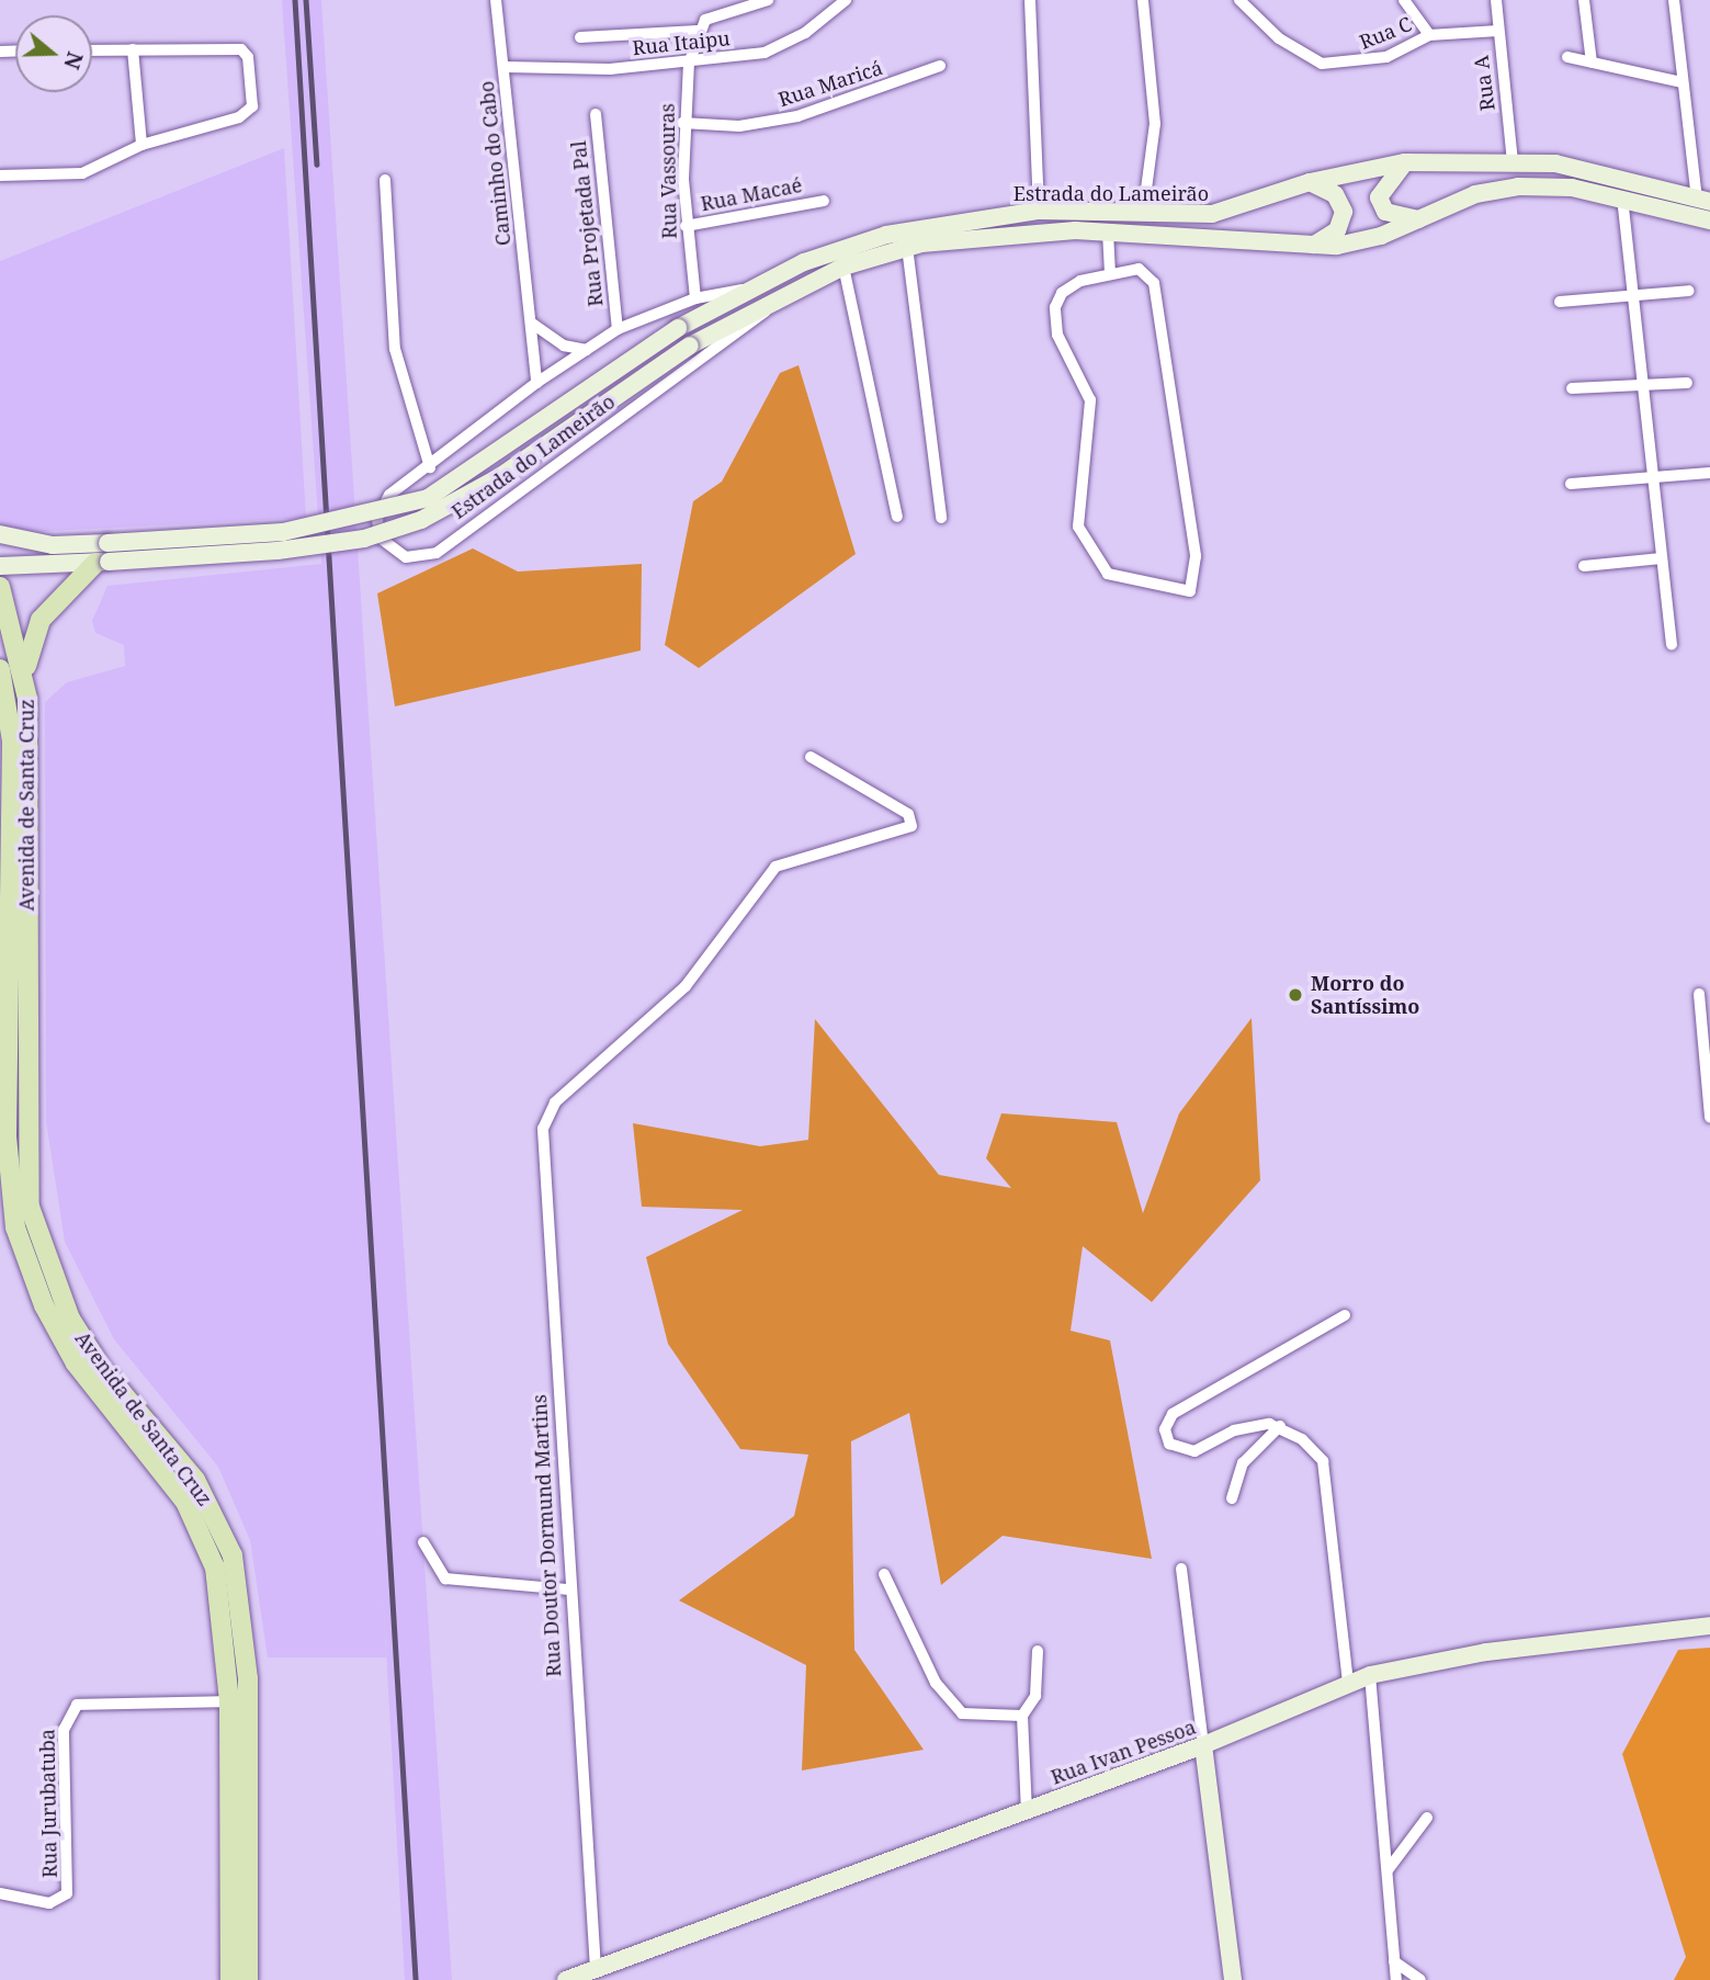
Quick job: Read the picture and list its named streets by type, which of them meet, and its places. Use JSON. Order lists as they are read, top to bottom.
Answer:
{
  "streets": {
    "main road": ["Estrada do Lameirão", "Avenida de Santa Cruz", "Rua Ivan Pessoa"],
    "street": [
      "Rua C",
      "Rua Itaipu",
      "Rua Maricá",
      "Rua A",
      "Caminho do Cabo",
      "Rua Vassouras",
      "Rua Macaé",
      "Rua Projetada Pal",
      "Rua Doutor Dormund Martins",
      "Rua Jurubatuba"
    ]
  },
  "crossings": [
    ["Rua Itaipu", "Caminho do Cabo"],
    ["Rua Itaipu", "Rua Vassouras"],
    ["Rua Maricá", "Rua Vassouras"],
    ["Rua A", "Estrada do Lameirão"],
    ["Caminho do Cabo", "Estrada do Lameirão"],
    ["Rua Vassouras", "Estrada do Lameirão"],
    ["Rua Vassouras", "Rua Macaé"],
    ["Estrada do Lameirão", "Rua Projetada Pal"],
    ["Avenida de Santa Cruz", "Rua Jurubatuba"],
    ["Rua Doutor Dormund Martins", "Rua Ivan Pessoa"]
  ],
  "places": ["Morro do Santíssimo"],
  "north": "right"
}
